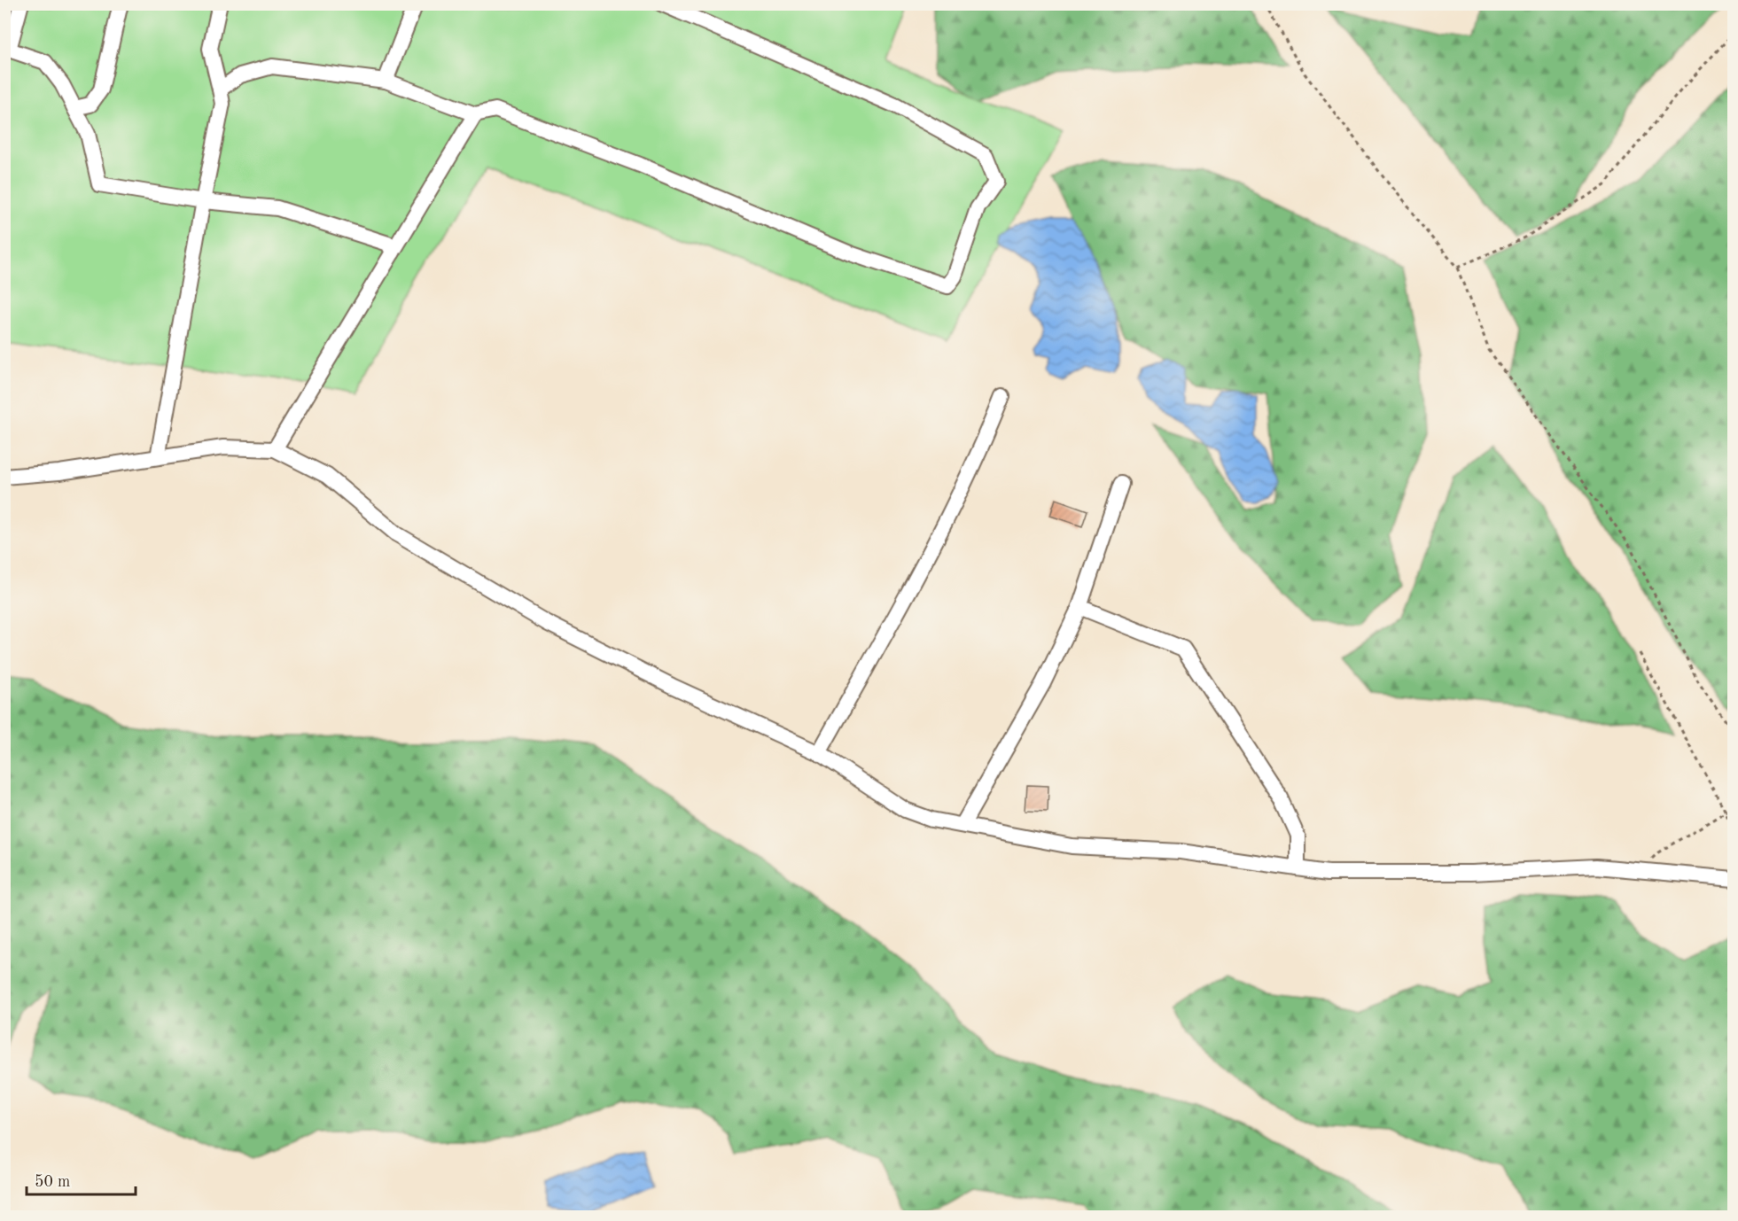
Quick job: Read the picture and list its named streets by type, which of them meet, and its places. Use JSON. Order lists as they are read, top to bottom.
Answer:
{
  "scale_bar": "50 m"
}
